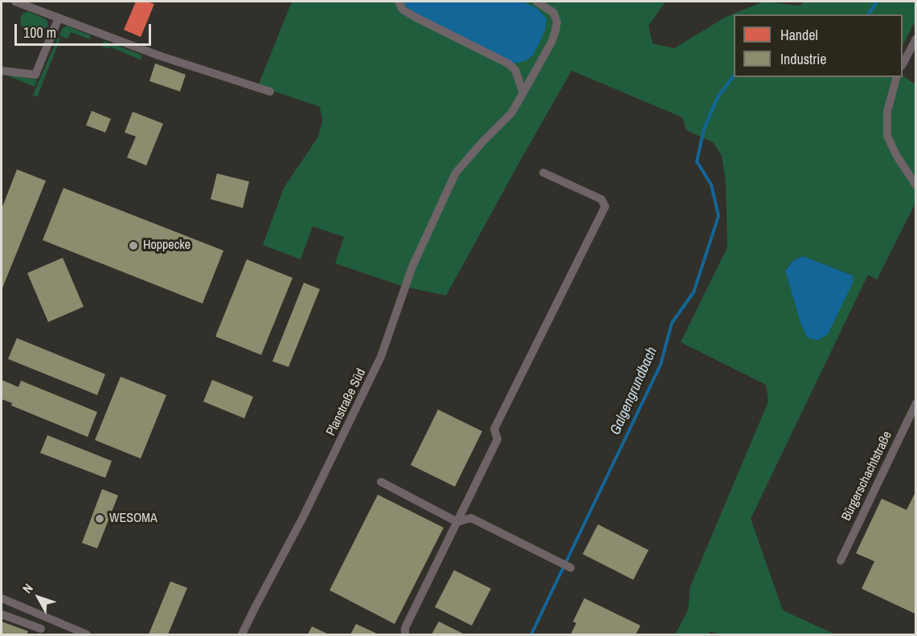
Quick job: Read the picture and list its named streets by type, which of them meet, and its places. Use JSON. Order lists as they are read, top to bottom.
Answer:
{
  "streets": {
    "street": ["Planstraße Süd", "Bürgerschachtstraße"]
  },
  "water": ["Galgengrundbach"],
  "places": ["Hoppecke", "WESOMA"],
  "legend": ["Handel", "Industrie"],
  "scale_bar": "100 m",
  "north": "top left"
}
